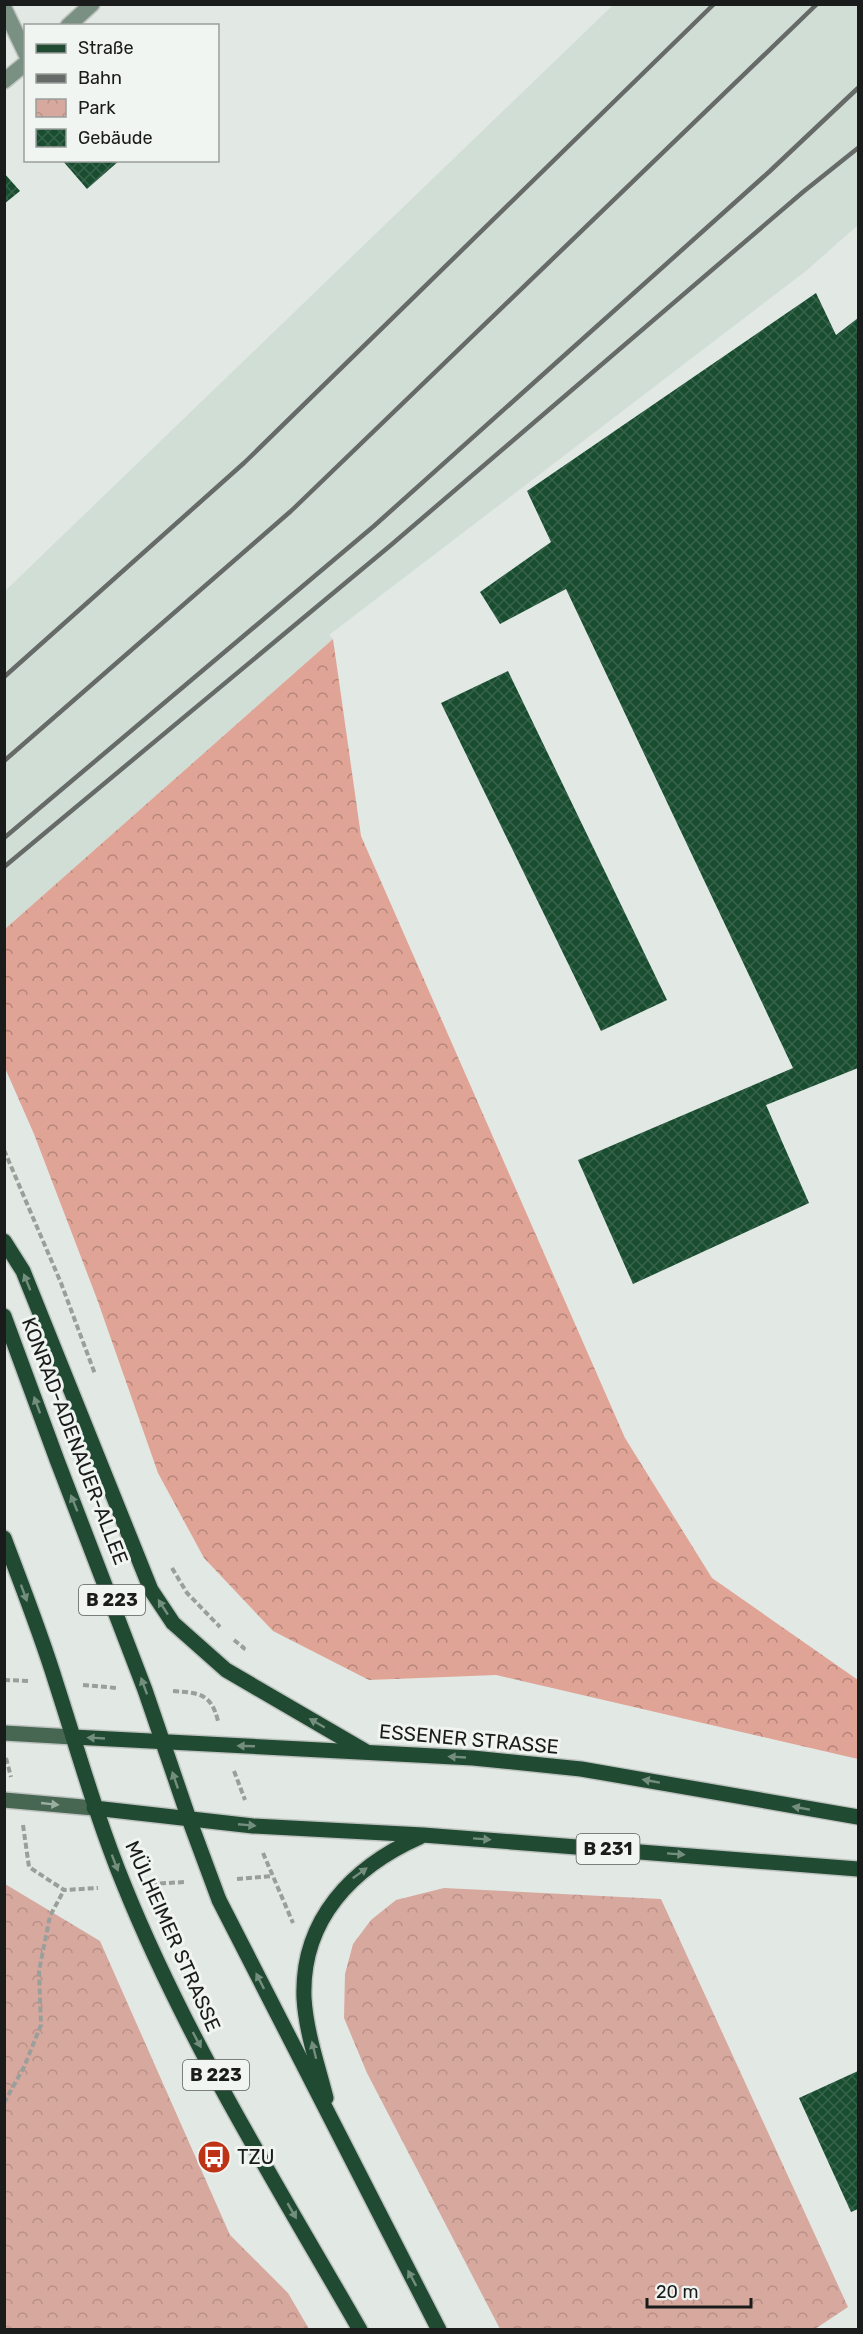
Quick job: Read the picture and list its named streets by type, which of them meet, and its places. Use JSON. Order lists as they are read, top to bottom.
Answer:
{
  "streets": {
    "main road": [
      "KONRAD-ADENAUER-ALLEE",
      "B 223",
      "ESSENER STRASSE",
      "B 231",
      "MÜLHEIMER STRASSE"
    ]
  },
  "crossings": [
    ["KONRAD-ADENAUER-ALLEE", "B 223"],
    ["KONRAD-ADENAUER-ALLEE", "ESSENER STRASSE"],
    ["KONRAD-ADENAUER-ALLEE", "B 231"],
    ["B 223", "ESSENER STRASSE"],
    ["B 223", "B 231"],
    ["B 223", "MÜLHEIMER STRASSE"],
    ["B 231", "MÜLHEIMER STRASSE"]
  ],
  "places": {
    "bus stop": ["TZU"]
  },
  "legend": [
    "Straße",
    "Bahn",
    "Park",
    "Gebäude"
  ],
  "scale_bar": "20 m"
}
